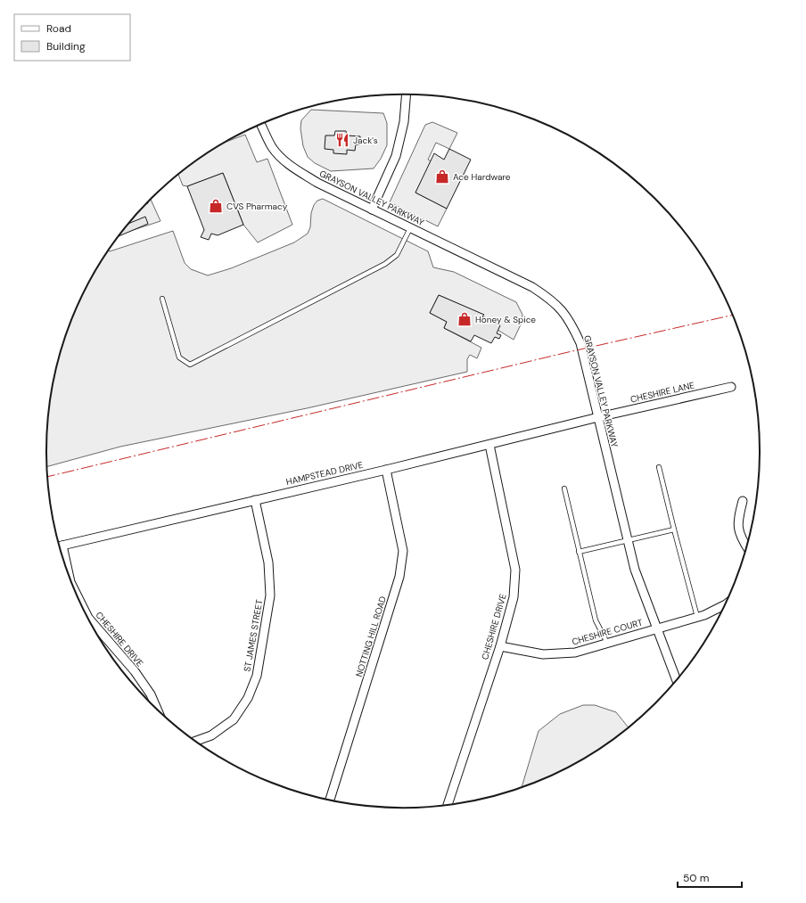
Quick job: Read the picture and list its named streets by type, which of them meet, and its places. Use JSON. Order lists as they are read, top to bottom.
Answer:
{
  "streets": {
    "street": [
      "GRAYSON VALLEY PARKWAY",
      "CHESHIRE LANE",
      "HAMPSTEAD DRIVE",
      "CHESHIRE DRIVE",
      "CHESHIRE COURT",
      "ST JAMES STREET",
      "NOTTING HILL ROAD"
    ]
  },
  "crossings": [
    ["GRAYSON VALLEY PARKWAY", "CHESHIRE LANE"],
    ["GRAYSON VALLEY PARKWAY", "HAMPSTEAD DRIVE"],
    ["GRAYSON VALLEY PARKWAY", "CHESHIRE COURT"],
    ["CHESHIRE LANE", "HAMPSTEAD DRIVE"],
    ["HAMPSTEAD DRIVE", "CHESHIRE DRIVE"],
    ["HAMPSTEAD DRIVE", "ST JAMES STREET"],
    ["HAMPSTEAD DRIVE", "NOTTING HILL ROAD"],
    ["CHESHIRE DRIVE", "CHESHIRE COURT"]
  ],
  "places": {
    "restaurant": ["Jack's"],
    "shop": ["Ace Hardware", "CVS Pharmacy", "Honey & Spice"]
  },
  "legend": ["Road", "Building"],
  "scale_bar": "50 m"
}
